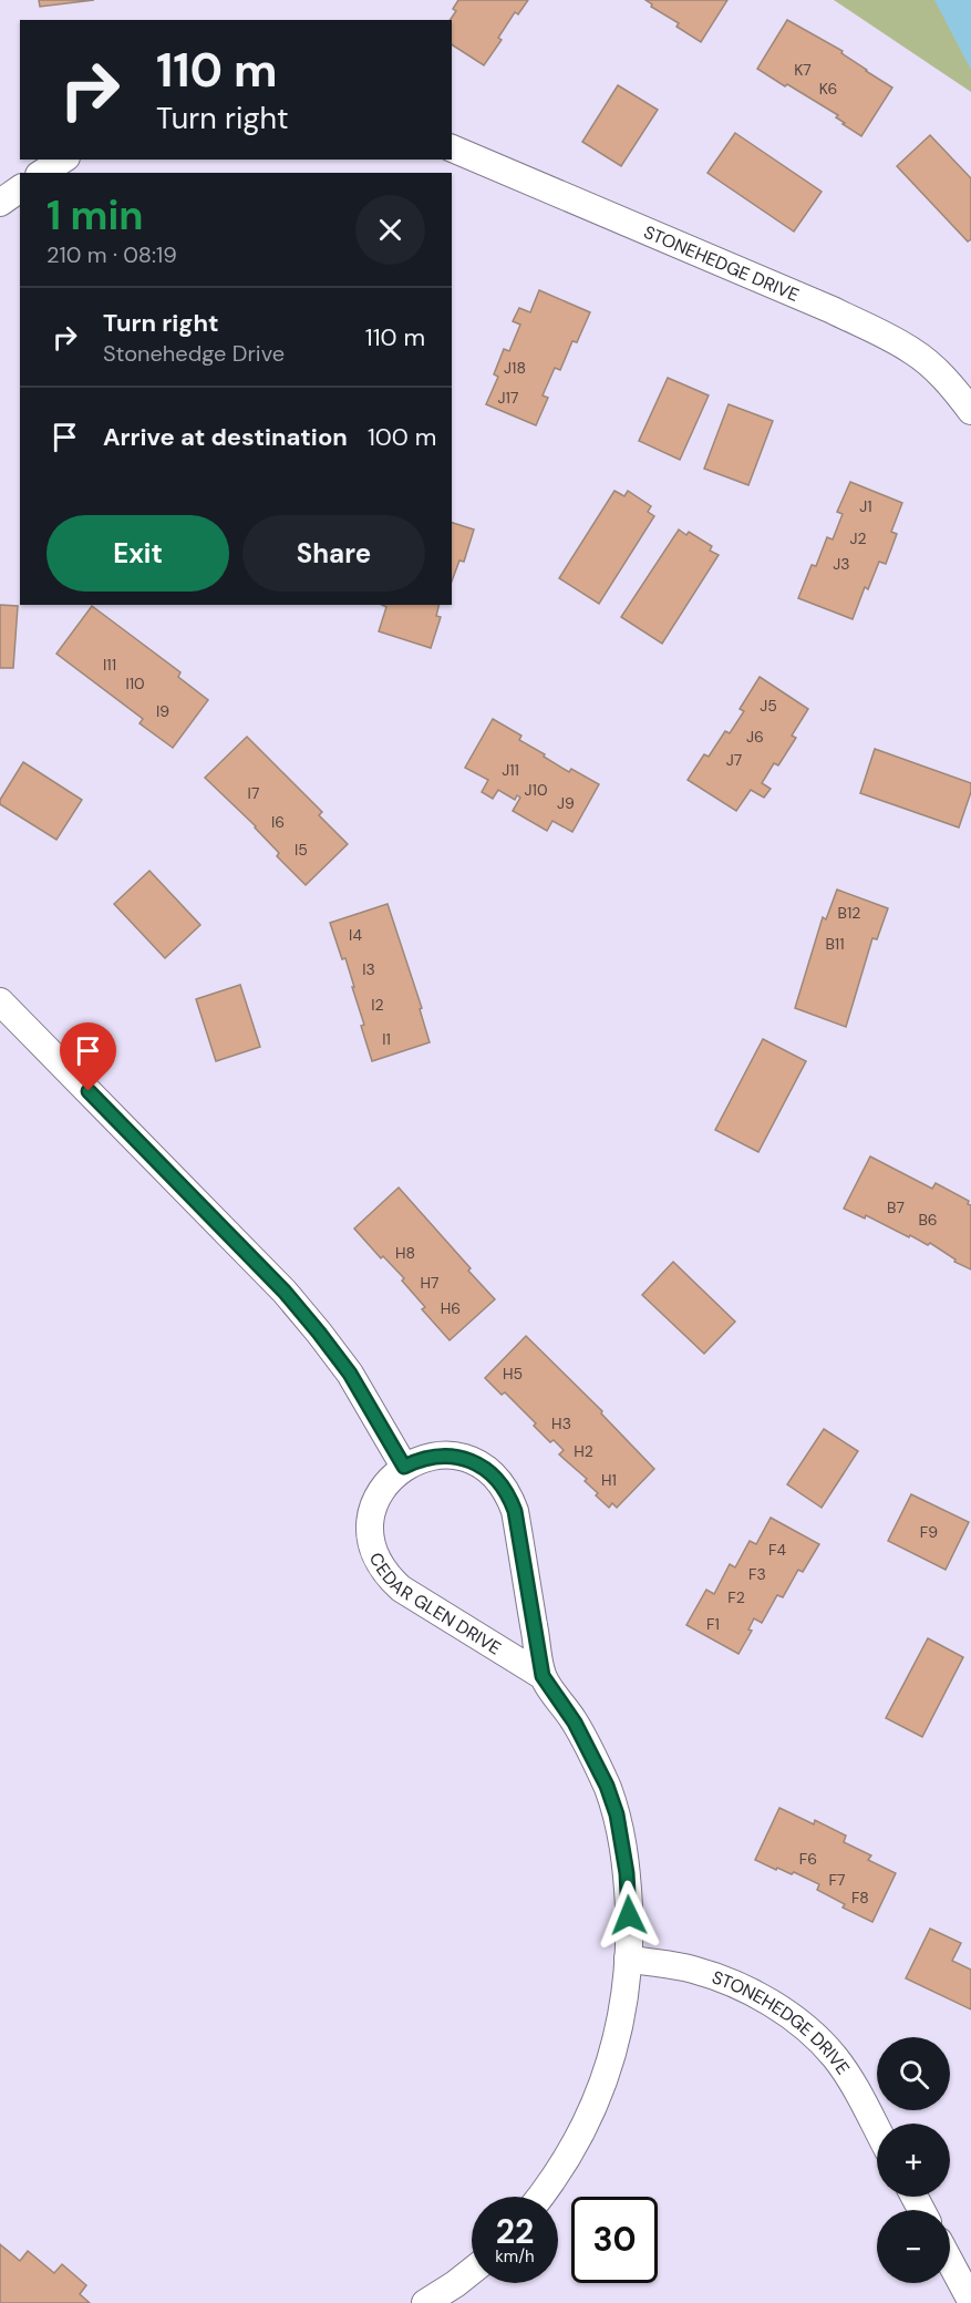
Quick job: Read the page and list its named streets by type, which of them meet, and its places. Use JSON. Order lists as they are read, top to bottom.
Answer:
{
  "streets": {
    "street": ["STONEHEDGE DRIVE", "CEDAR GLEN DRIVE"]
  },
  "crossings": [
    ["STONEHEDGE DRIVE", "CEDAR GLEN DRIVE"]
  ],
  "house_numbers": [
    "K7",
    "K6",
    "J18",
    "J17",
    "J1",
    "J2",
    "J3",
    "I11",
    "I10",
    "J5",
    "I9",
    "J6",
    "J7",
    "J11",
    "J10",
    "I7",
    "J9",
    "I6",
    "I5",
    "B12",
    "I4",
    "B11",
    "I3",
    "I2",
    "I1",
    "B7",
    "B6",
    "H8",
    "H7",
    "H6",
    "H5",
    "H3",
    "H2",
    "H1",
    "F9",
    "F4",
    "F3",
    "F2",
    "F1",
    "F6",
    "F7",
    "F8"
  ],
  "page": {
    "turn": ["110 m", "Turn right"],
    "heading": ["1 min", "210 m · 08:19"],
    "list": [
      {
        "name": "Turn right",
        "note": "Stonehedge Drive",
        "value": "110 m"
      },
      {
        "name": "Arrive at destination",
        "value": "100 m"
      }
    ],
    "buttons": ["Exit", "Share"],
    "map_buttons": ["+", "−"],
    "speed": "22 km/h",
    "limit": "30"
  }
}
